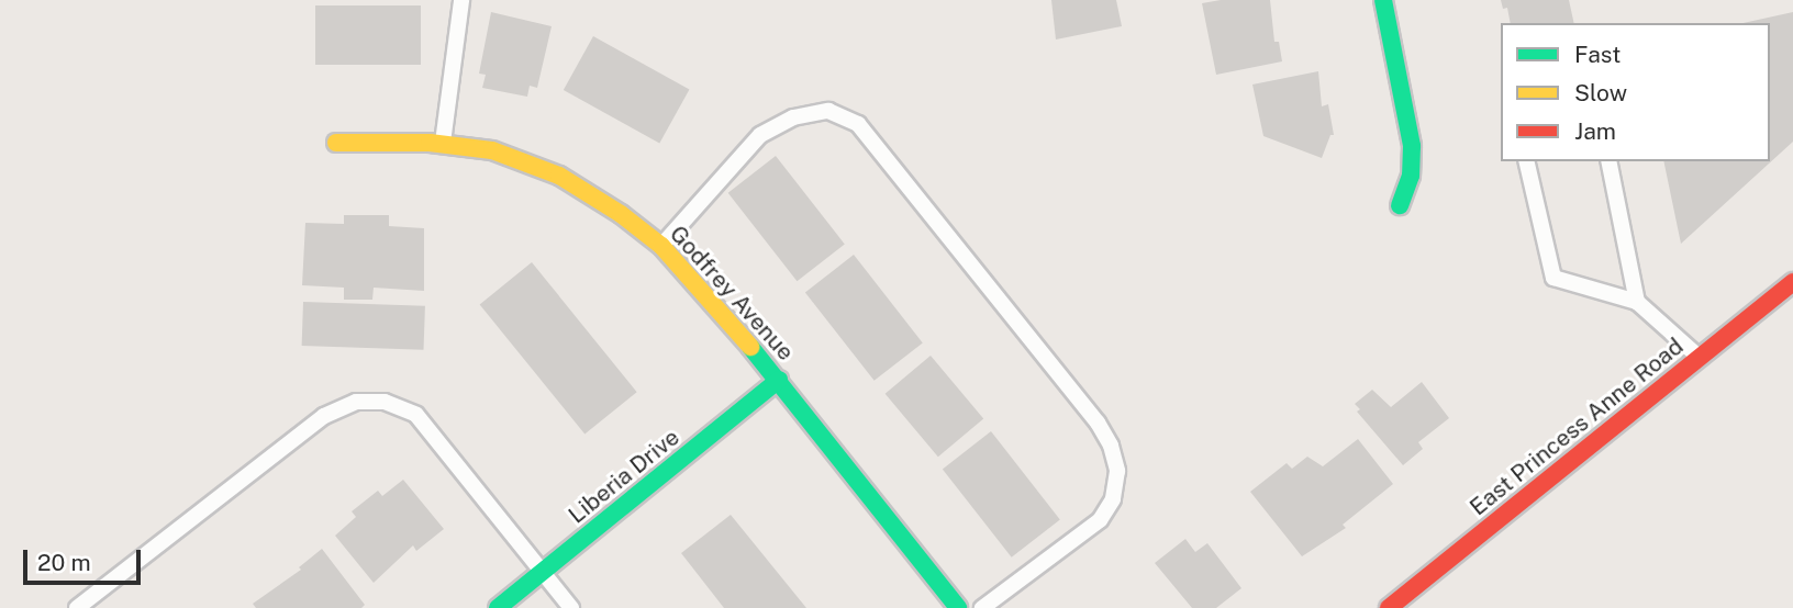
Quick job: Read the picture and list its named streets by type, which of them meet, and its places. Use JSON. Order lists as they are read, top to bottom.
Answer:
{
  "streets": {
    "street": ["Godfrey Avenue", "East Princess Anne Road", "Liberia Drive"]
  },
  "crossings": [
    ["Godfrey Avenue", "Liberia Drive"]
  ],
  "legend": ["Fast", "Slow", "Jam"],
  "scale_bar": "20 m"
}
